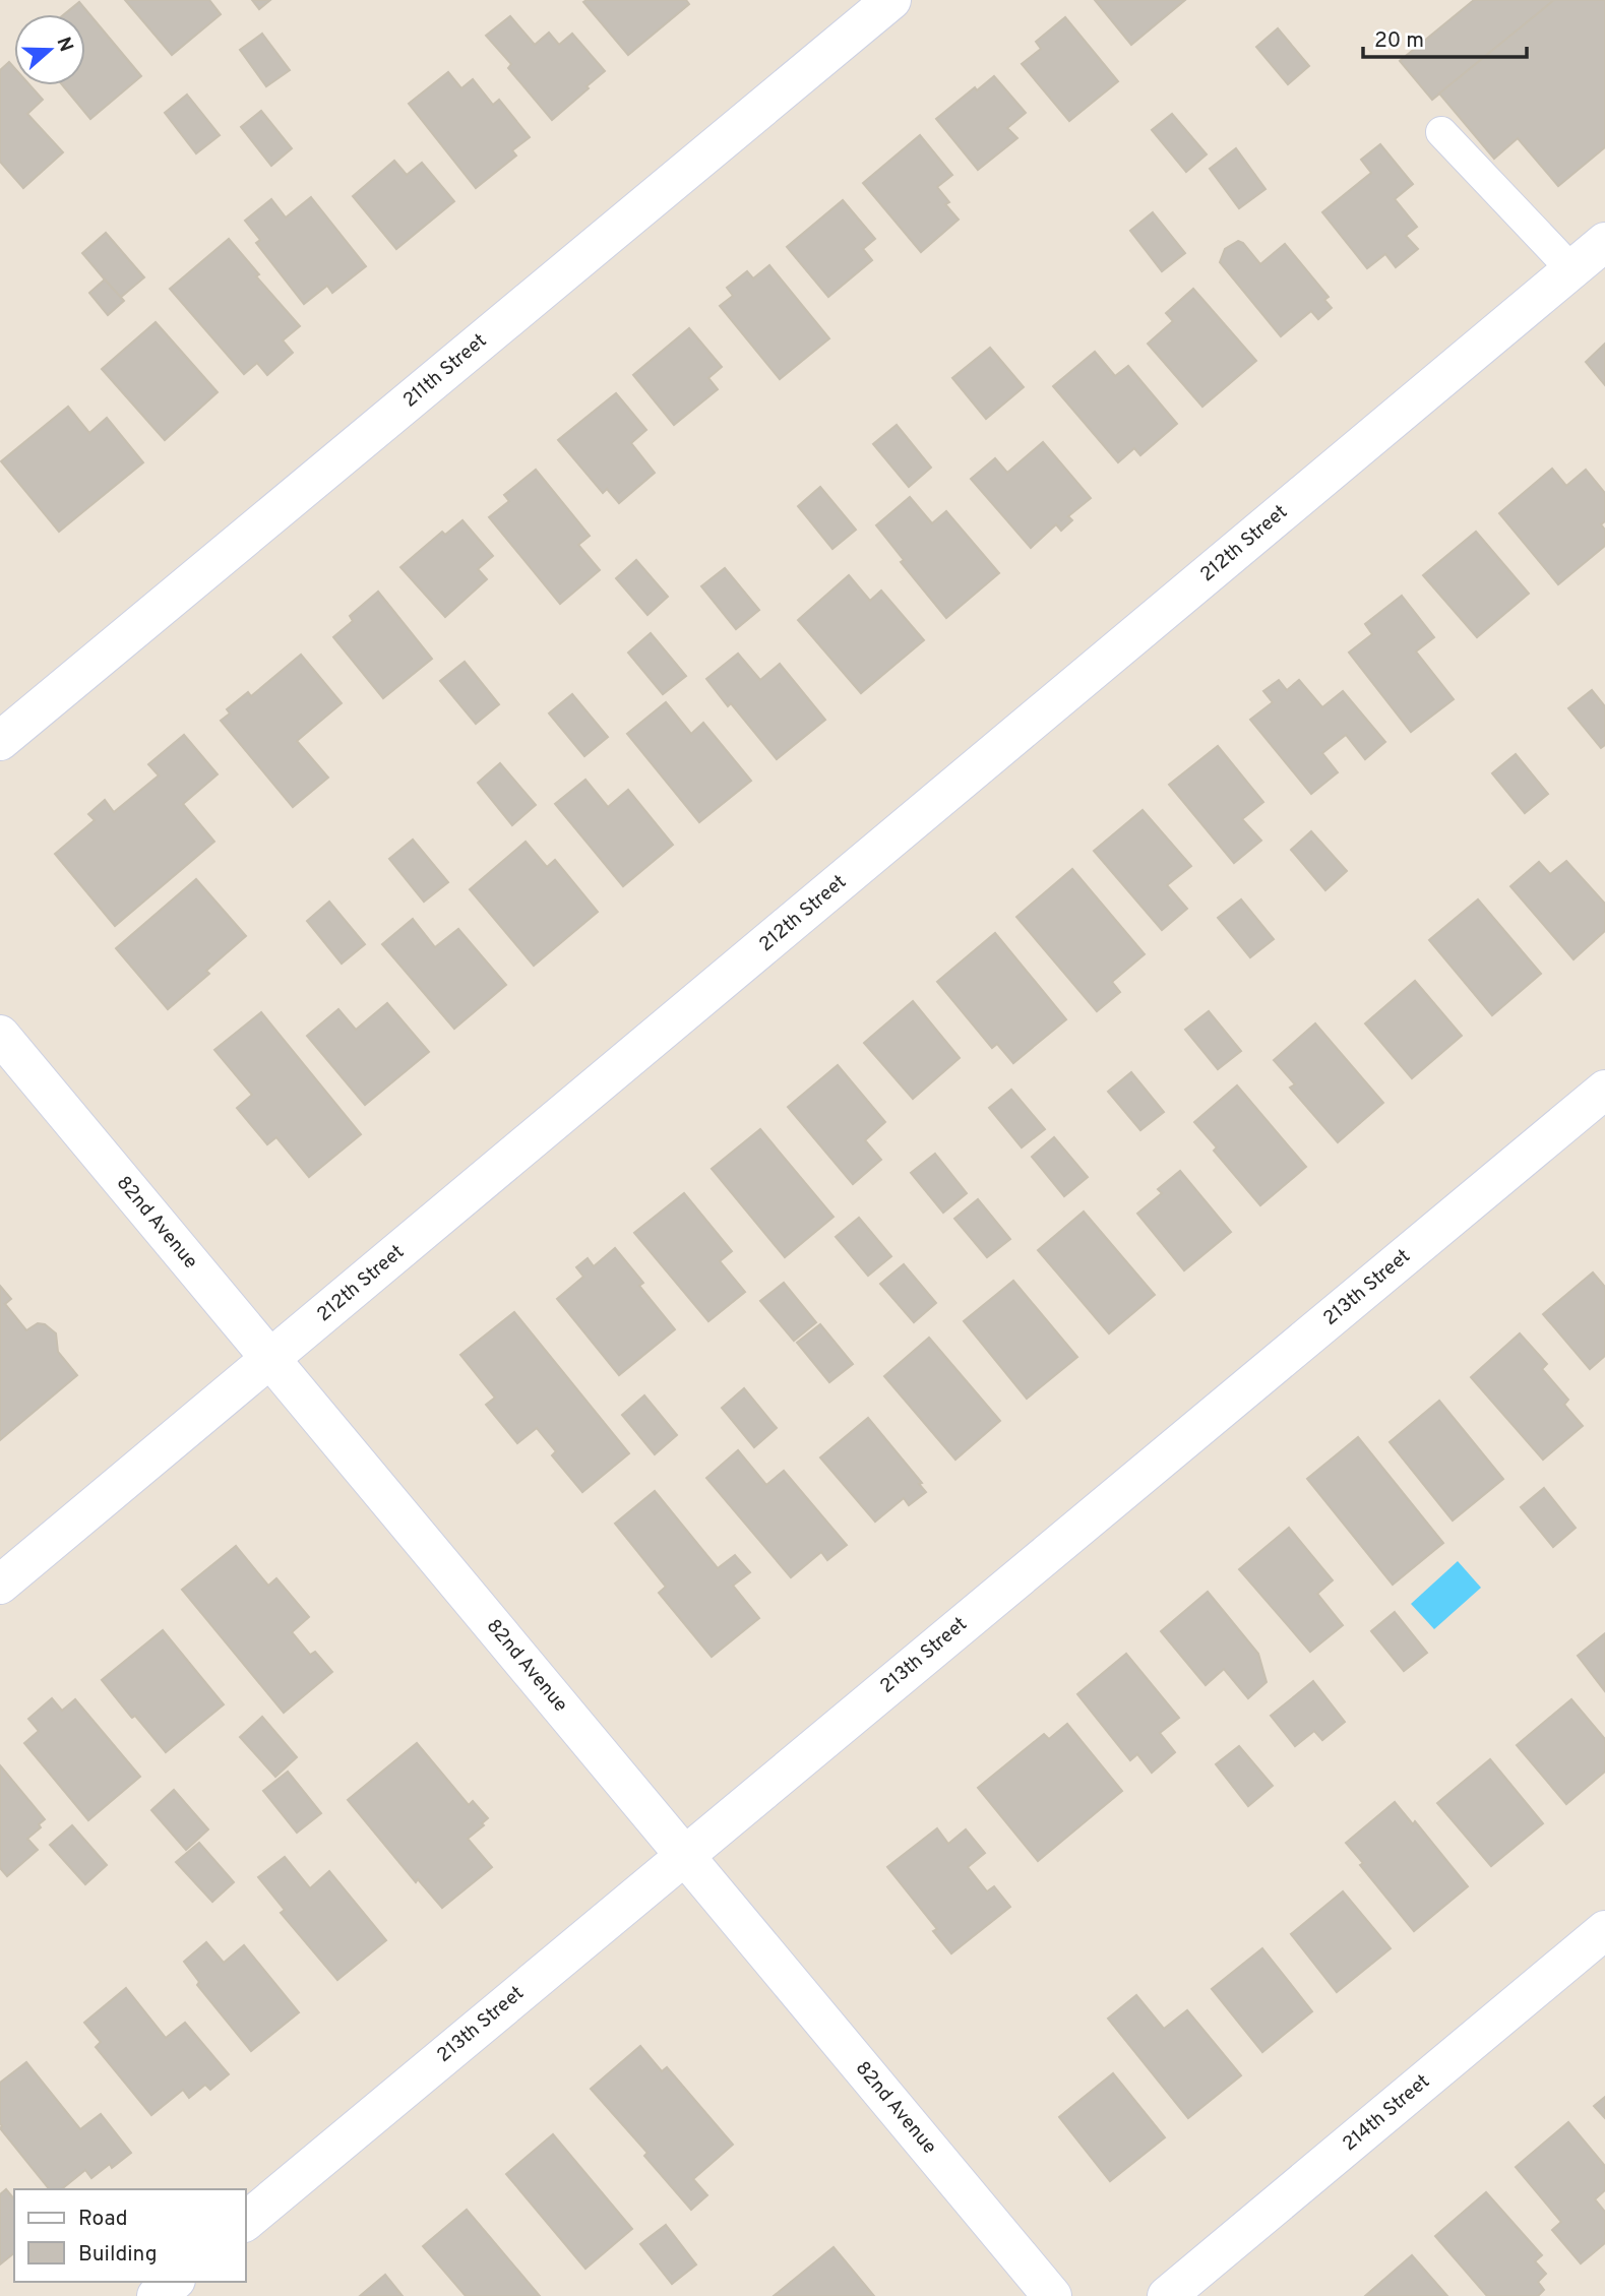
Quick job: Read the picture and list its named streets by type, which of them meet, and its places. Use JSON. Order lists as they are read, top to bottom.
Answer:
{
  "streets": {
    "street": [
      "211th Street",
      "212th Street",
      "82nd Avenue",
      "213th Street",
      "214th Street"
    ]
  },
  "crossings": [
    ["212th Street", "82nd Avenue"],
    ["82nd Avenue", "213th Street"]
  ],
  "legend": ["Road", "Building"],
  "scale_bar": "20 m",
  "north": "right"
}
